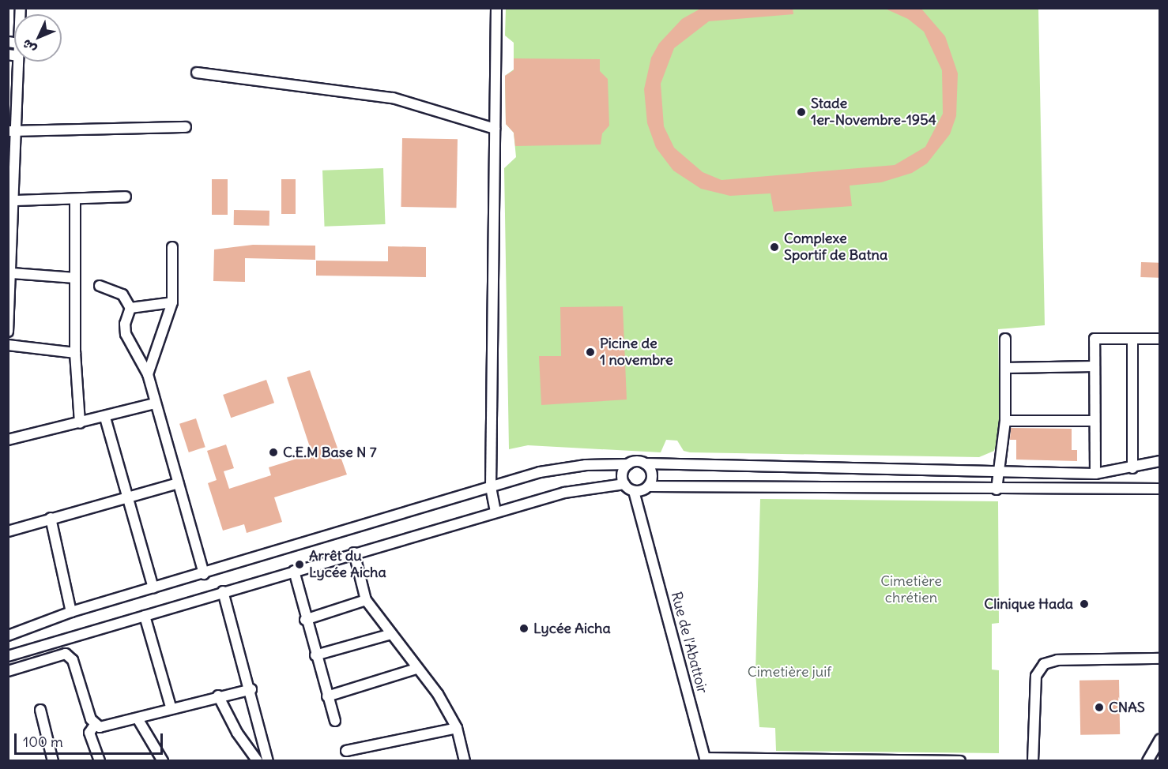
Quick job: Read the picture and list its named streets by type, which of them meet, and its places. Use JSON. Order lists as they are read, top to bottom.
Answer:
{
  "streets": {
    "street": ["Rue de l'Abattoir"]
  },
  "parks": ["Cimetière chrétien", "Cimetière juif"],
  "places": [
    "Stade 1er-Novembre-1954",
    "Complexe Sportif de Batna",
    "Picine de 1 novembre",
    "C.E.M Base N 7",
    "Arrêt du Lycée Aicha",
    "Clinique Hada",
    "Lycée Aicha",
    "CNAS"
  ],
  "scale_bar": "100 m",
  "north": "bottom left"
}
